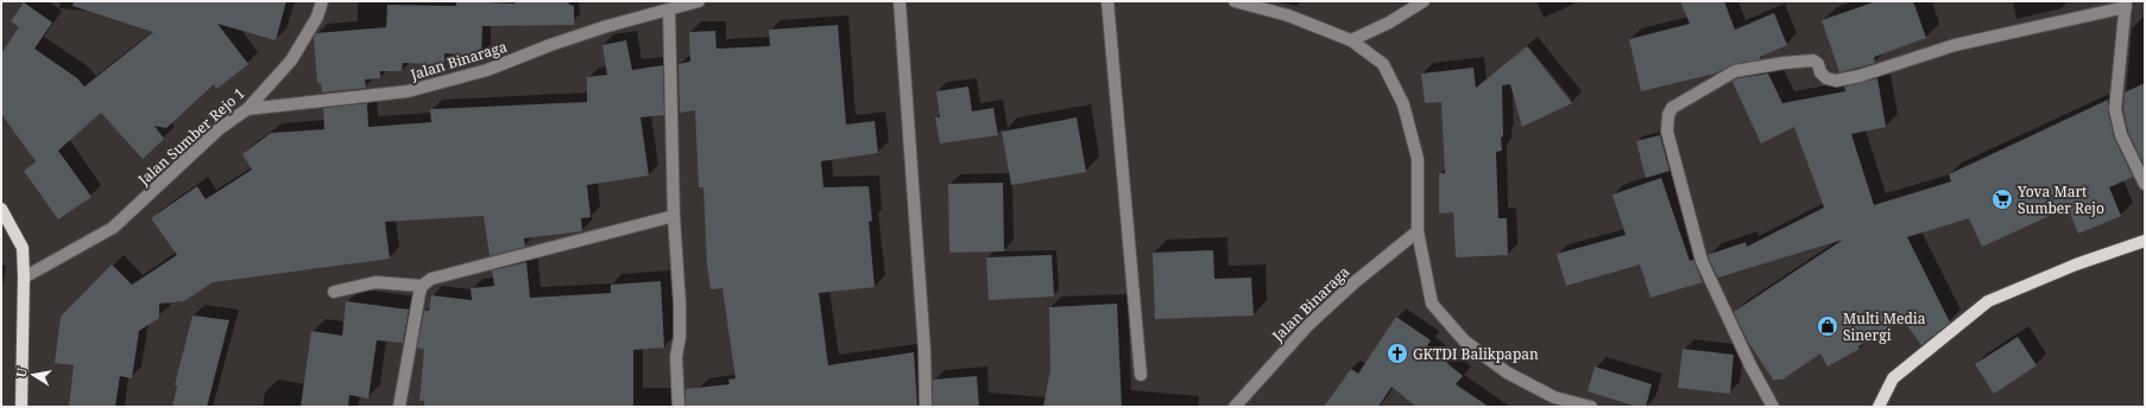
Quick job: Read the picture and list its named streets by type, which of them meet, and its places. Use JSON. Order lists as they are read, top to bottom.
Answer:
{
  "streets": {
    "street": ["Jalan Binaraga", "Jalan Sumber Rejo 1"]
  },
  "crossings": [
    ["Jalan Binaraga", "Jalan Sumber Rejo 1"]
  ],
  "places": {
    "supermarket": ["Yova Mart Sumber Rejo"],
    "shop": ["Multi Media Sinergi"],
    "church": ["GKTDI Balikpapan"]
  },
  "north": "left"
}
